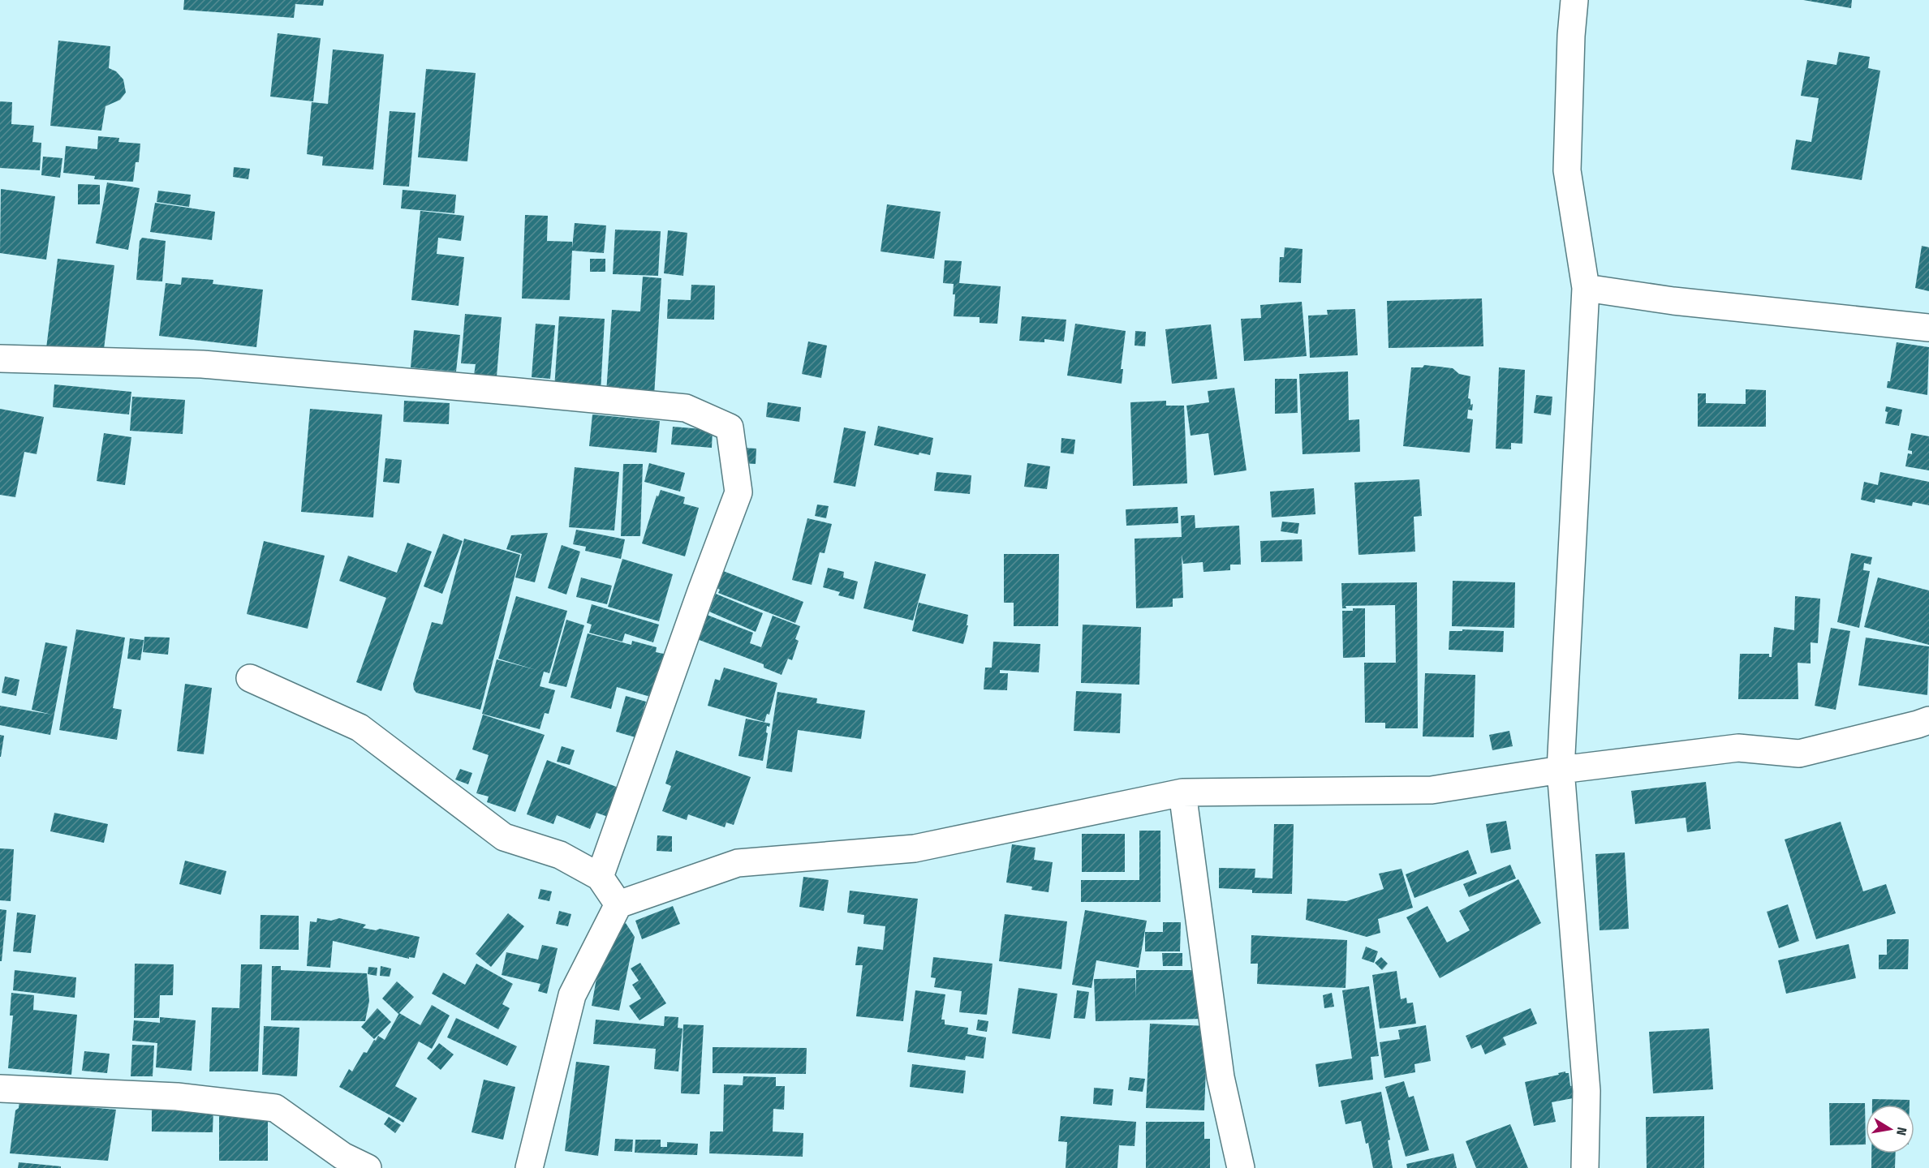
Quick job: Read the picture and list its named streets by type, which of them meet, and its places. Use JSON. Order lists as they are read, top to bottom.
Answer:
{
  "north": "right"
}
